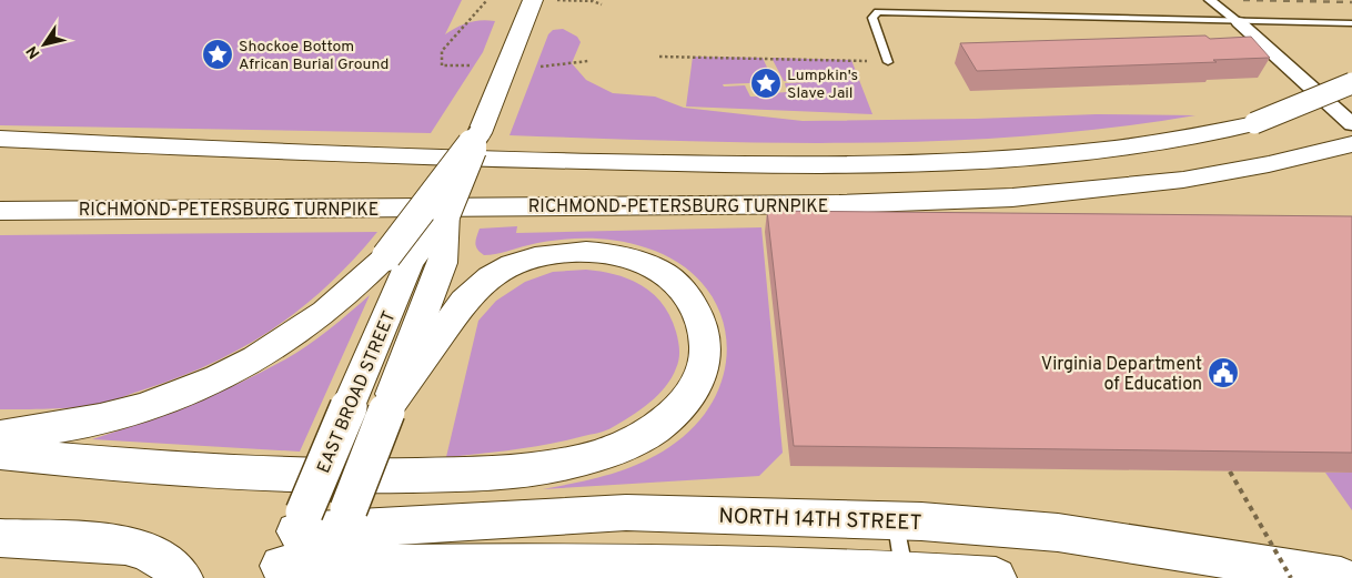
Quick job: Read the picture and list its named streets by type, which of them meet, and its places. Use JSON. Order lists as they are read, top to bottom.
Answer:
{
  "streets": {
    "main road": ["RICHMOND-PETERSBURG TURNPIKE", "EAST BROAD STREET", "NORTH 14TH STREET"]
  },
  "crossings": [
    ["EAST BROAD STREET", "NORTH 14TH STREET"]
  ],
  "places": {
    "place": ["Shockoe Bottom African Burial Ground", "Lumpkin's Slave Jail"],
    "public building": ["Virginia Department of Education"]
  },
  "north": "bottom left"
}
